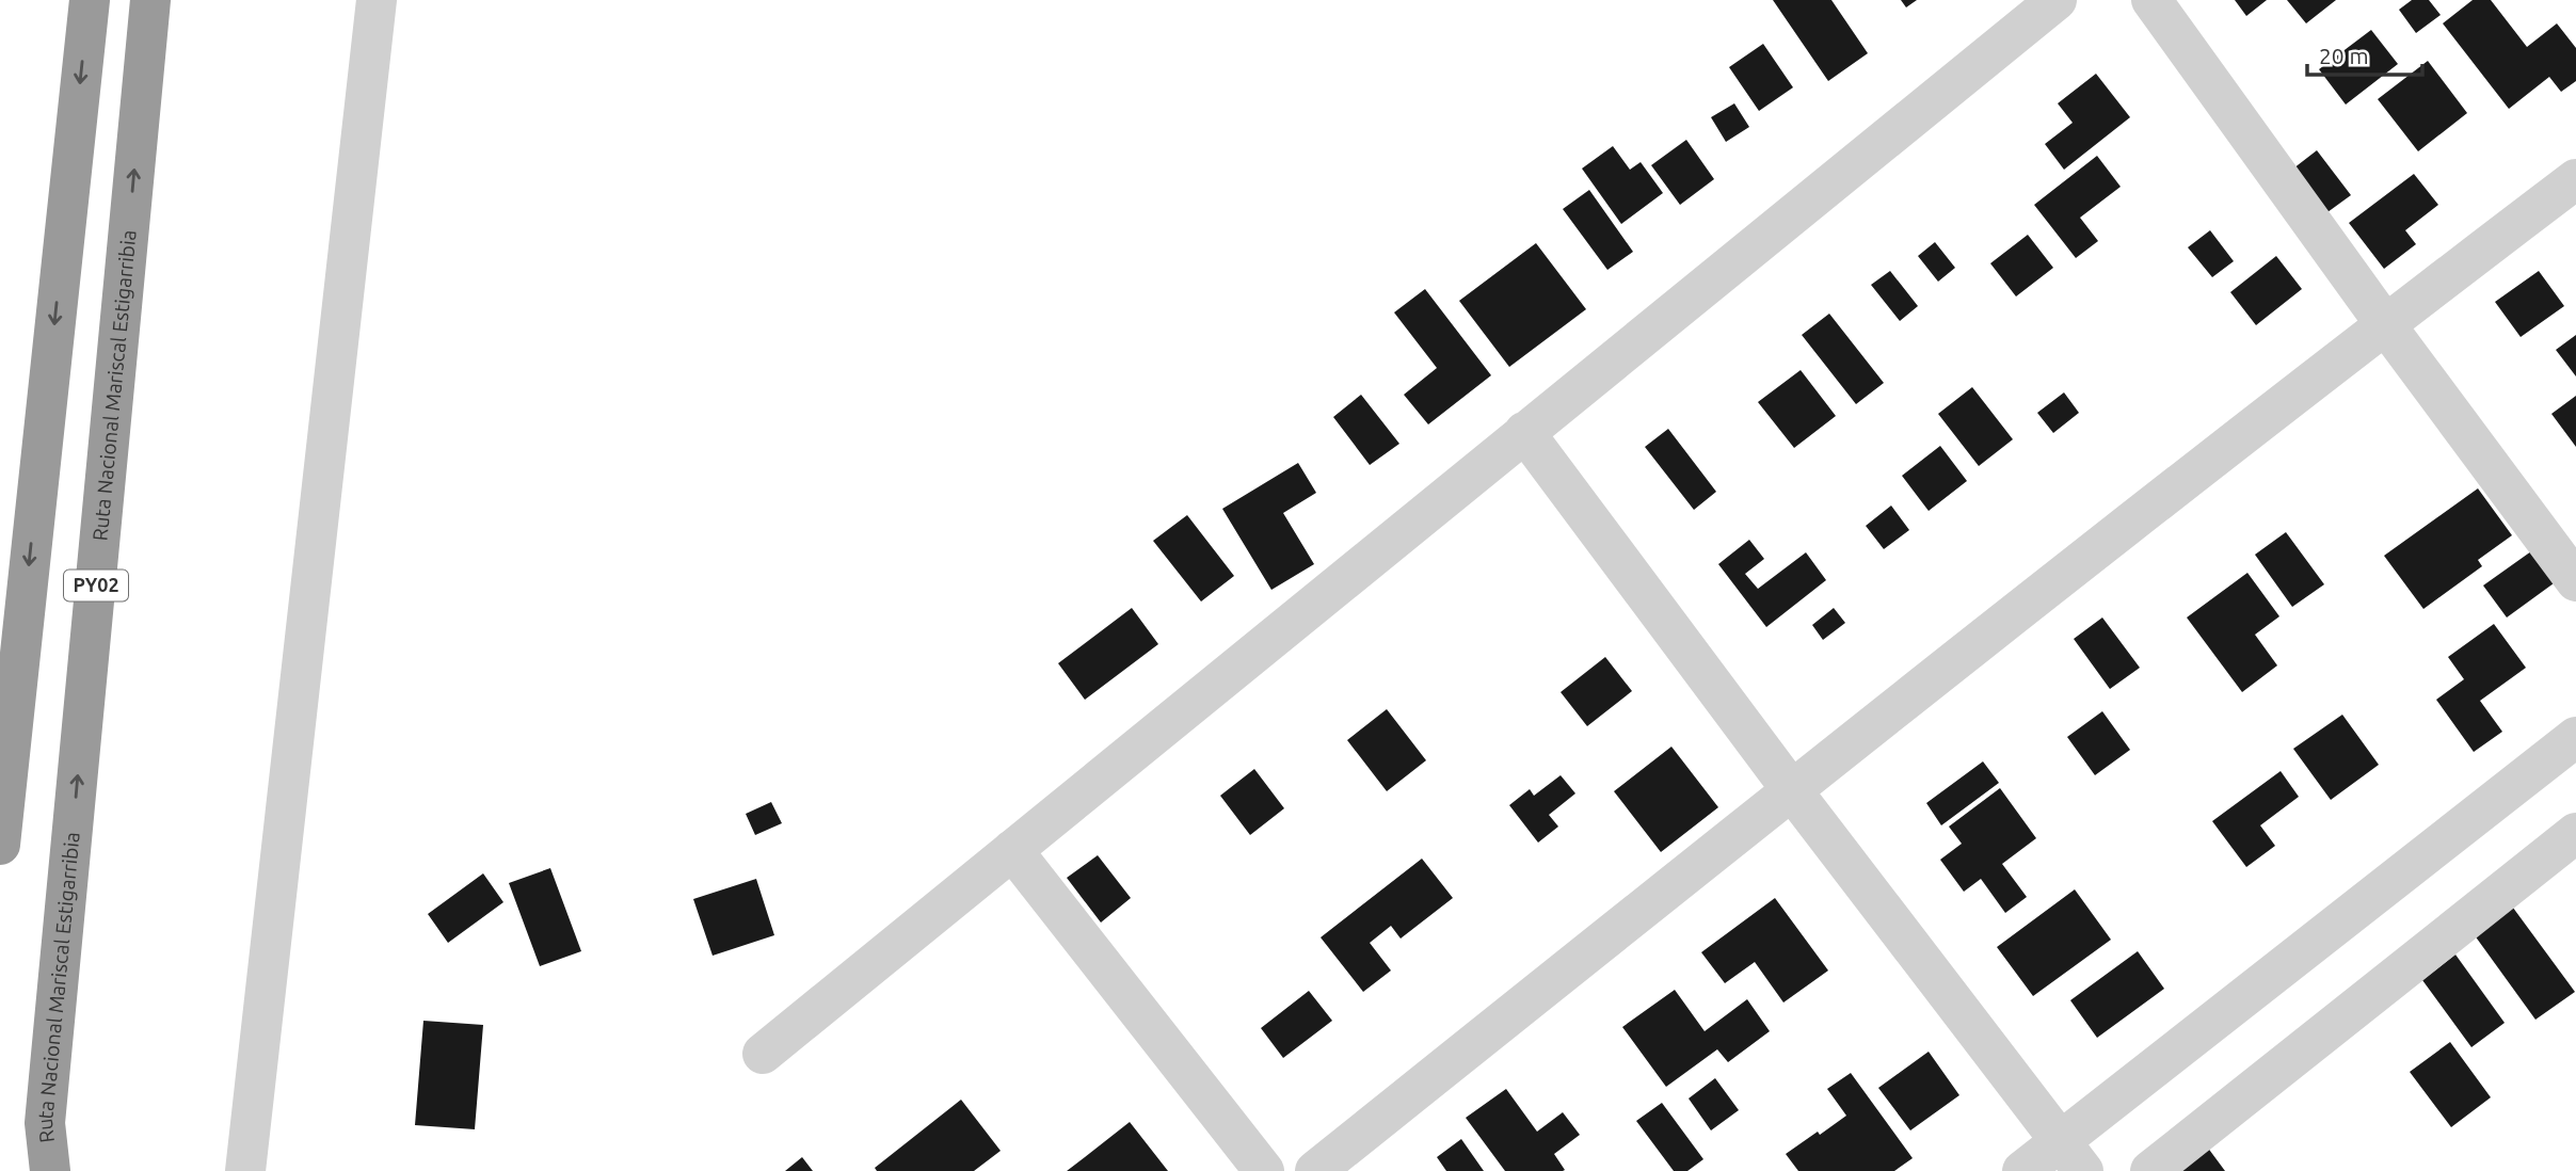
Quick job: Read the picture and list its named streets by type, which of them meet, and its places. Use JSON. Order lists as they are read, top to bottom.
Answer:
{
  "streets": {
    "highway": ["Ruta Nacional Mariscal Estigarribia", "PY02"]
  },
  "scale_bar": "20 m"
}
